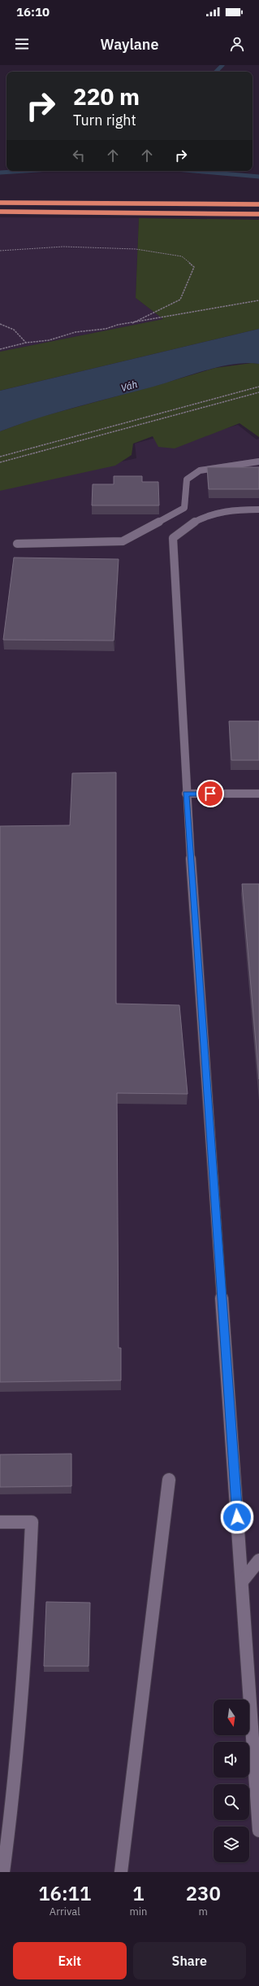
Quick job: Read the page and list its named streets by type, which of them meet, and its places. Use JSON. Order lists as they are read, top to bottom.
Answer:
{
  "water": ["Váh"],
  "north": "bottom",
  "page": {
    "status": "16:10",
    "header": "Waylane",
    "turn": ["220 m", "Turn right"],
    "eta": [
      "16:11",
      "Arrival",
      "1",
      "min",
      "230",
      "m"
    ],
    "buttons": ["Exit", "Share"]
  }
}
